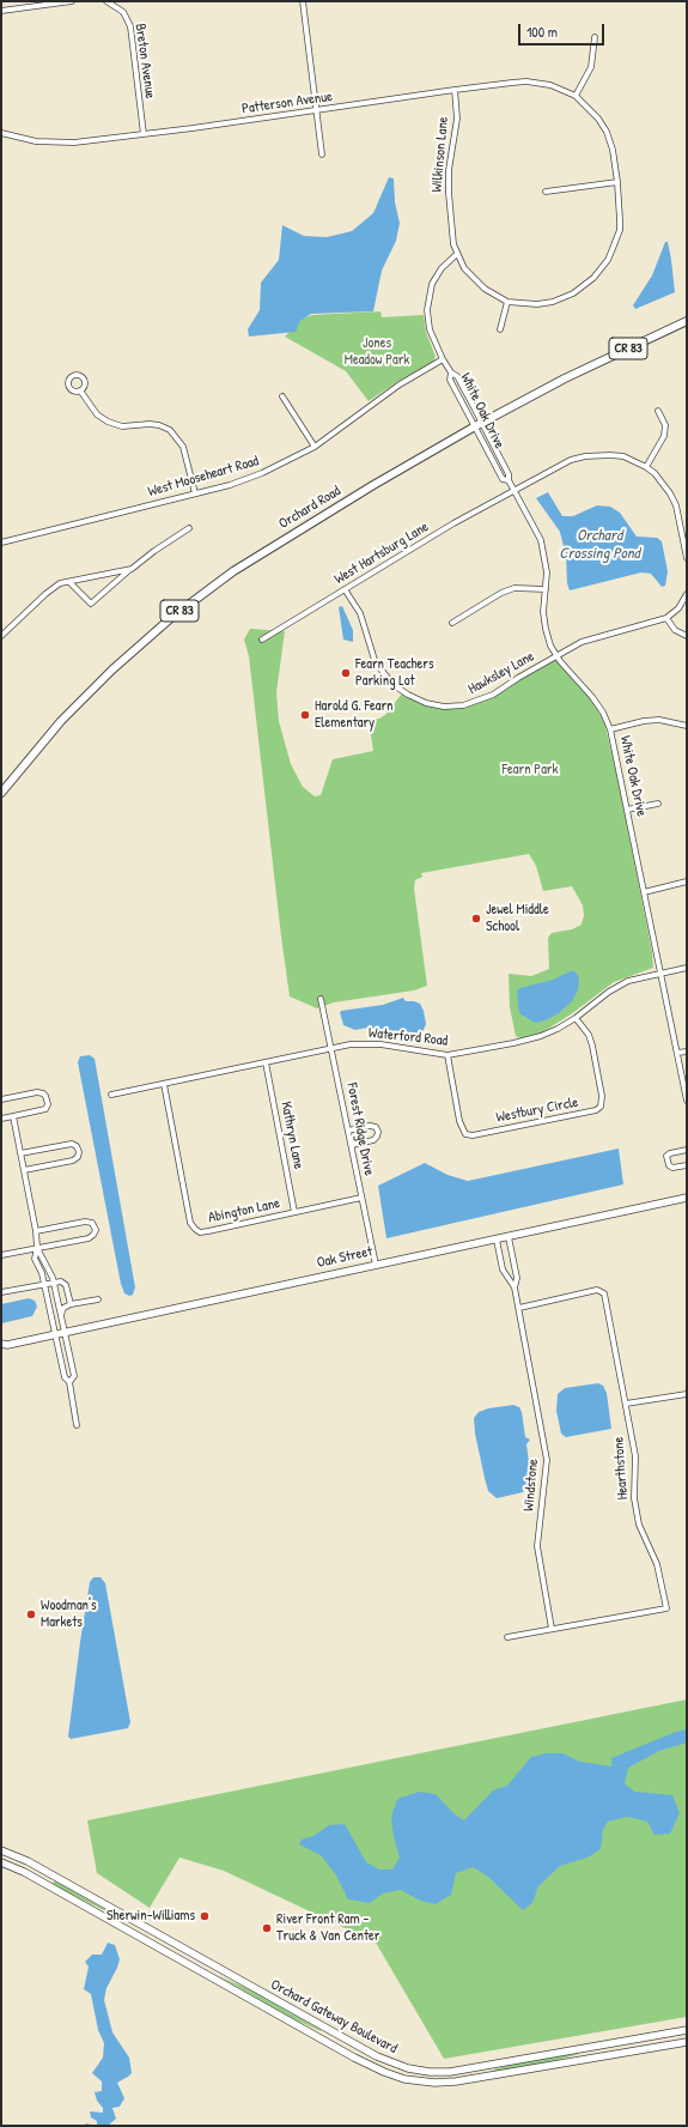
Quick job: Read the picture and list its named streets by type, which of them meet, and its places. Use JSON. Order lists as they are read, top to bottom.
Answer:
{
  "streets": {
    "main road": ["CR 83", "Orchard Road"],
    "street": [
      "Breton Avenue",
      "Patterson Avenue",
      "Wilkinson Lane",
      "White Oak Drive",
      "West Mooseheart Road",
      "West Hartsburg Lane",
      "Hawksley Lane",
      "Waterford Road",
      "Westbury Circle",
      "Forest Ridge Drive",
      "Kathryn Lane",
      "Abington Lane",
      "Oak Street",
      "Hearthstone",
      "Windstone",
      "Orchard Gateway Boulevard"
    ]
  },
  "crossings": [
    ["Breton Avenue", "Patterson Avenue"],
    ["Patterson Avenue", "Wilkinson Lane"],
    ["Wilkinson Lane", "White Oak Drive"],
    ["White Oak Drive", "West Mooseheart Road"],
    ["White Oak Drive", "Orchard Road"],
    ["White Oak Drive", "West Hartsburg Lane"],
    ["White Oak Drive", "Hawksley Lane"],
    ["White Oak Drive", "Waterford Road"],
    ["West Hartsburg Lane", "Hawksley Lane"],
    ["Waterford Road", "Westbury Circle"],
    ["Waterford Road", "Forest Ridge Drive"],
    ["Waterford Road", "Kathryn Lane"],
    ["Waterford Road", "Abington Lane"],
    ["Forest Ridge Drive", "Abington Lane"],
    ["Forest Ridge Drive", "Oak Street"],
    ["Kathryn Lane", "Abington Lane"],
    ["Oak Street", "Windstone"],
    ["Hearthstone", "Windstone"]
  ],
  "water": ["Orchard Crossing Pond"],
  "parks": ["Jones Meadow Park", "Fearn Park"],
  "places": [
    "Fearn Teachers Parking Lot",
    "Harold G. Fearn Elementary",
    "Jewel Middle School",
    "Woodman's Markets",
    "Sherwin-Williams",
    "River Front Ram - Truck & Van Center"
  ],
  "scale_bar": "100 m"
}
